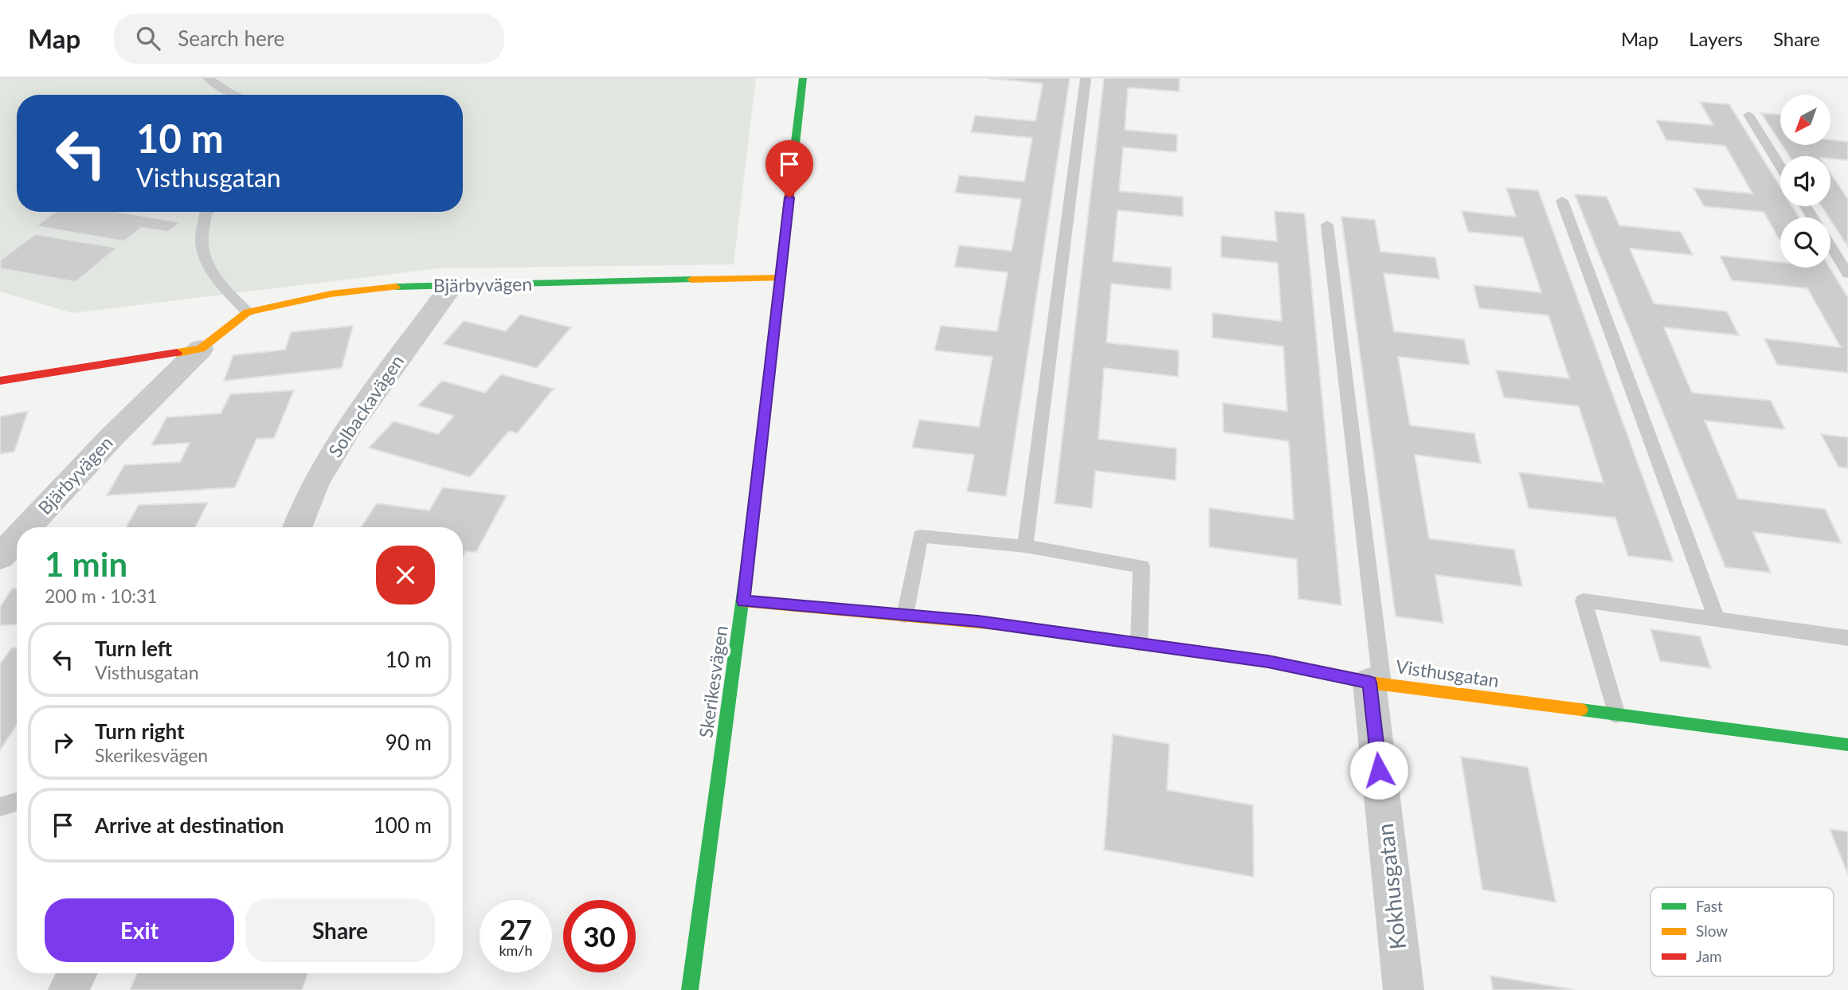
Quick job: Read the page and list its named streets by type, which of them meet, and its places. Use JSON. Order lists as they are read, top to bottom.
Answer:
{
  "streets": {
    "street": [
      "Bjärbyvägen",
      "Solbackavägen",
      "Visthusgatan",
      "Skerikesvägen",
      "Kokhusgatan"
    ]
  },
  "crossings": [
    ["Bjärbyvägen", "Solbackavägen"],
    ["Bjärbyvägen", "Skerikesvägen"],
    ["Visthusgatan", "Skerikesvägen"],
    ["Visthusgatan", "Kokhusgatan"]
  ],
  "legend": ["Fast", "Slow", "Jam"],
  "north": "bottom left",
  "page": {
    "header": "Map",
    "search": "Search here",
    "nav": ["Map", "Layers", "Share"],
    "turn": ["10 m", "Visthusgatan"],
    "heading": ["1 min", "200 m · 10:31"],
    "list": [
      {
        "name": "Turn left",
        "note": "Visthusgatan",
        "value": "10 m"
      },
      {
        "name": "Turn right",
        "note": "Skerikesvägen",
        "value": "90 m"
      },
      {
        "name": "Arrive at destination",
        "value": "100 m"
      }
    ],
    "buttons": ["Exit", "Share"],
    "speed": "27 km/h",
    "limit": "30"
  }
}
